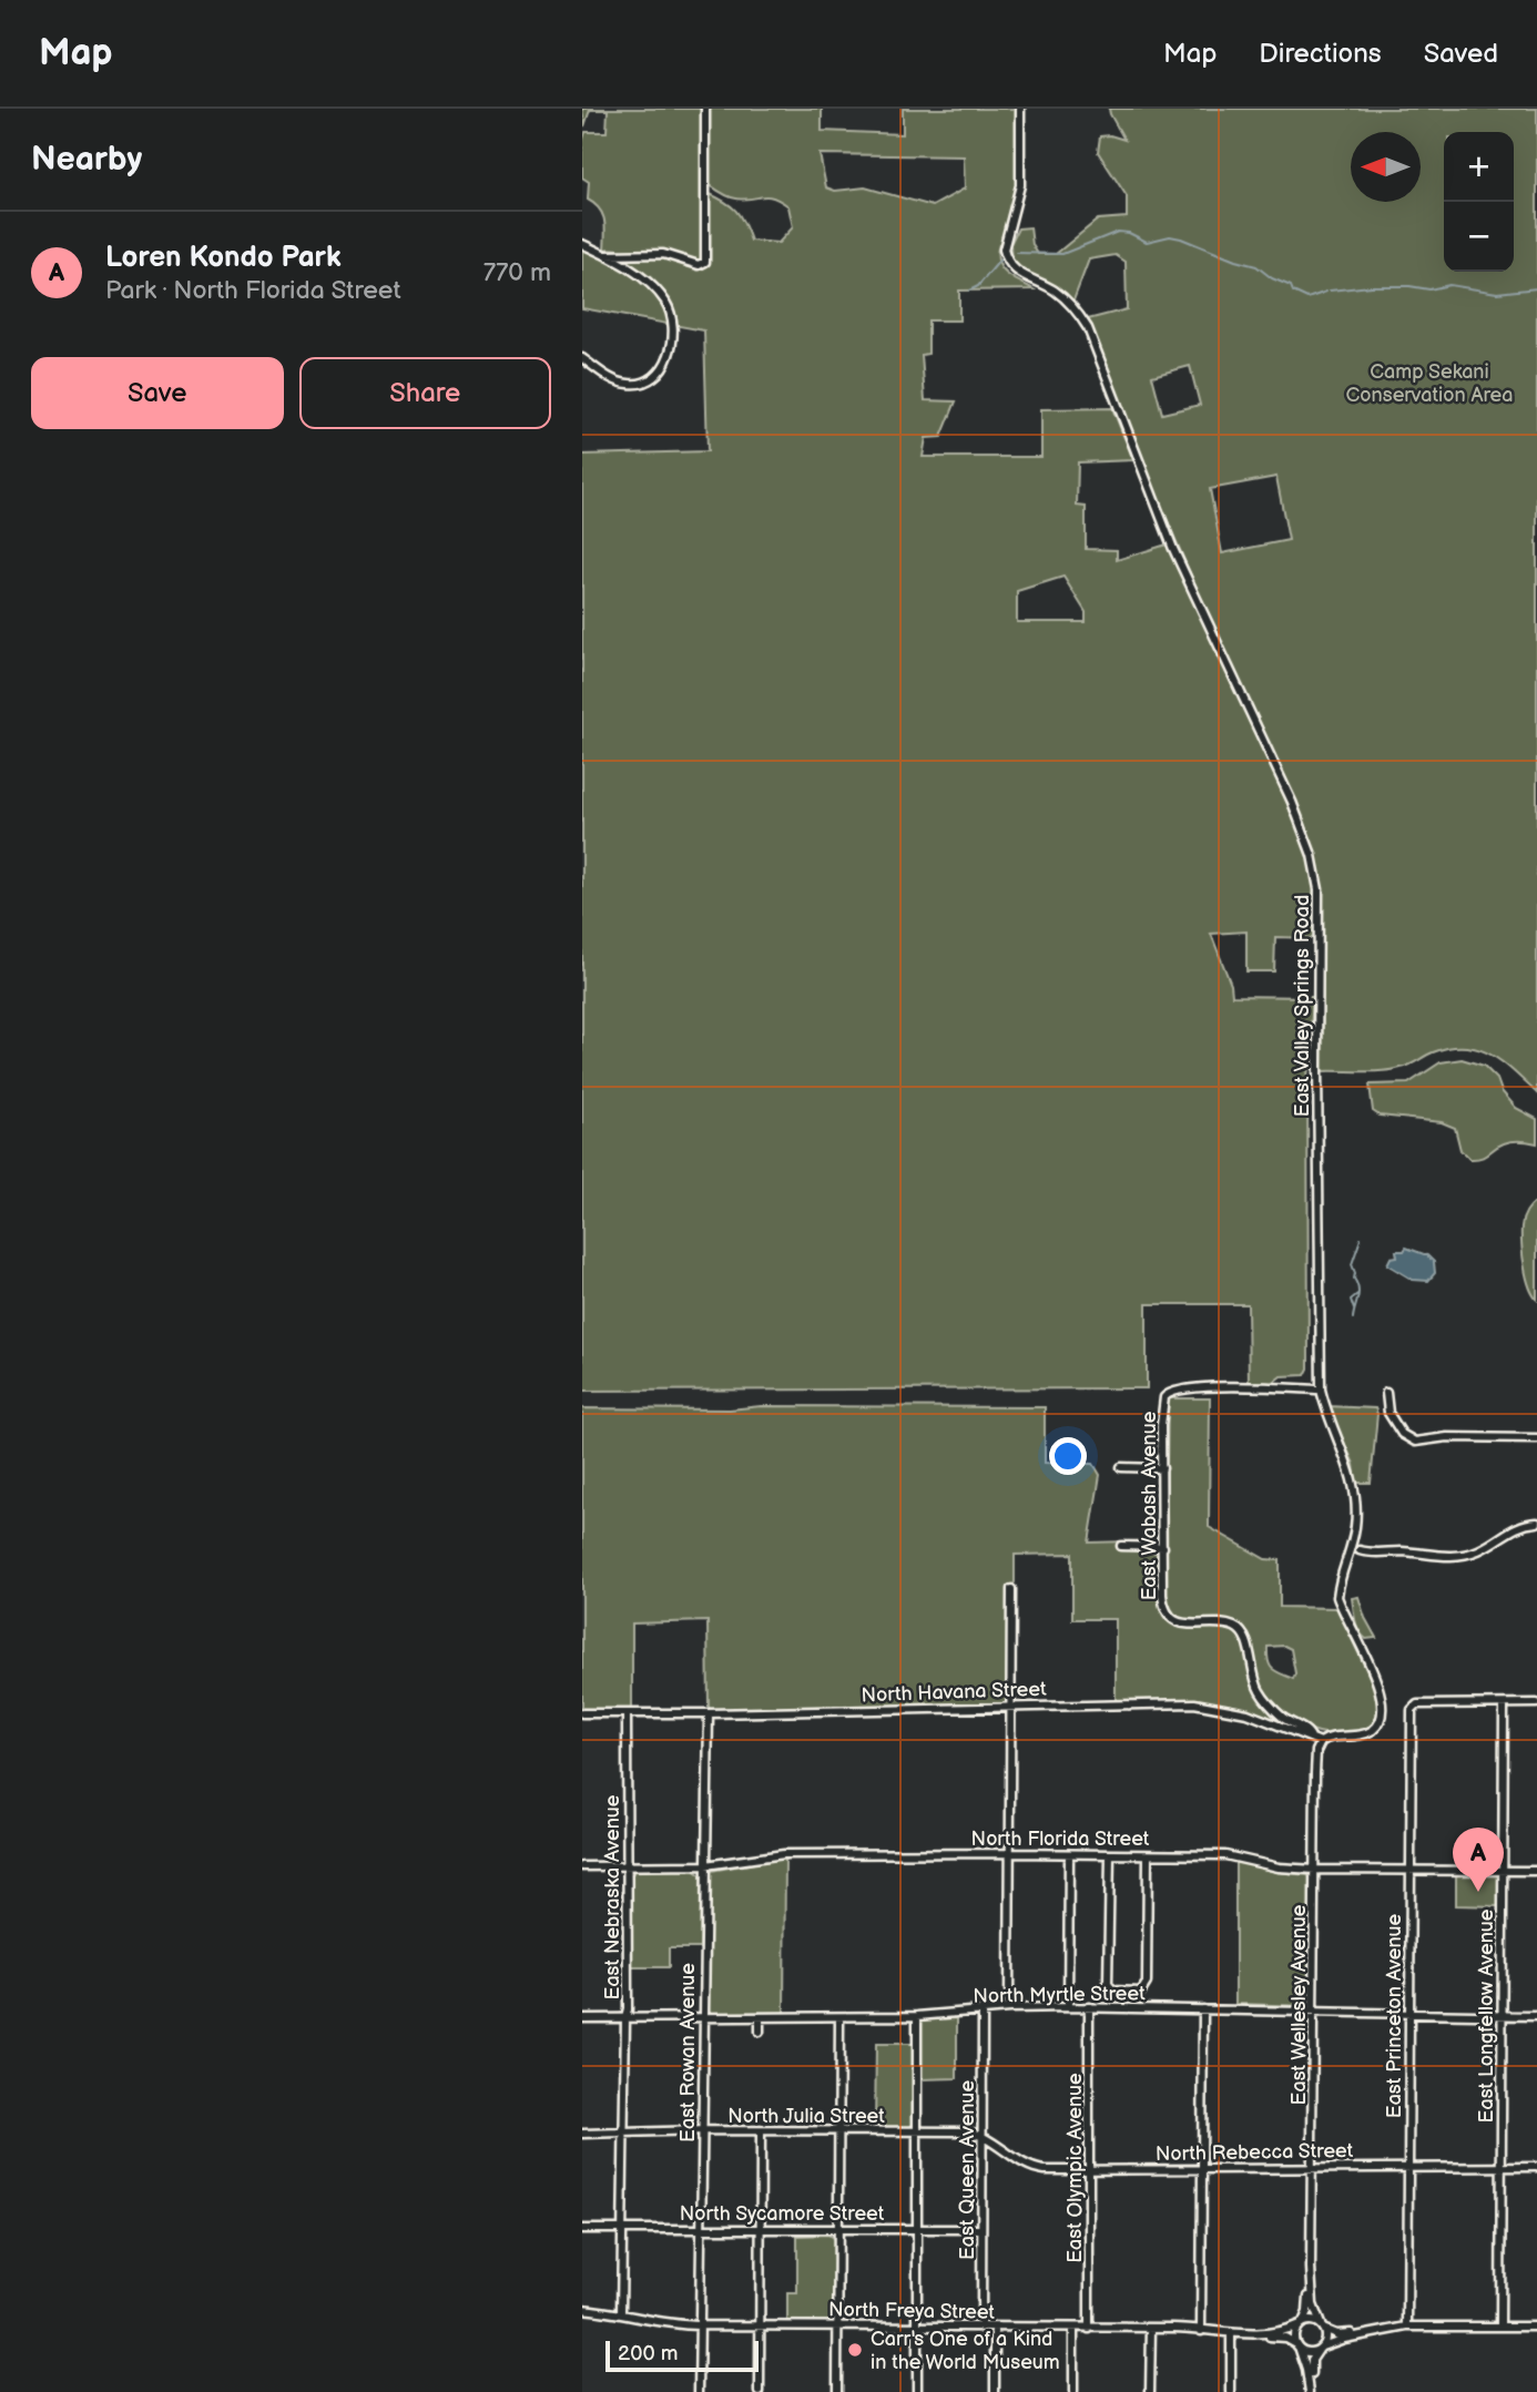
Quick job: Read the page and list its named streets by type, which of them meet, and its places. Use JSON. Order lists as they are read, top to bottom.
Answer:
{
  "streets": {
    "street": [
      "East Valley Springs Road",
      "East Wabash Avenue",
      "North Havana Street",
      "North Florida Street",
      "East Nebraska Avenue",
      "North Myrtle Street",
      "East Wellesley Avenue",
      "East Princeton Avenue",
      "East Longfellow Avenue",
      "East Rowan Avenue",
      "North Julia Street",
      "North Rebecca Street",
      "East Olympic Avenue",
      "East Queen Avenue",
      "North Sycamore Street",
      "North Freya Street"
    ]
  },
  "crossings": [
    ["East Valley Springs Road", "East Wabash Avenue"],
    ["East Valley Springs Road", "North Havana Street"],
    ["East Valley Springs Road", "East Wellesley Avenue"],
    ["East Wabash Avenue", "North Havana Street"],
    ["North Havana Street", "East Nebraska Avenue"],
    ["North Havana Street", "East Wellesley Avenue"],
    ["North Havana Street", "East Rowan Avenue"],
    ["North Florida Street", "East Nebraska Avenue"],
    ["North Florida Street", "East Wellesley Avenue"],
    ["North Florida Street", "East Princeton Avenue"],
    ["North Florida Street", "East Longfellow Avenue"],
    ["North Florida Street", "East Rowan Avenue"],
    ["East Nebraska Avenue", "North Myrtle Street"],
    ["East Nebraska Avenue", "North Julia Street"],
    ["East Nebraska Avenue", "North Sycamore Street"],
    ["East Nebraska Avenue", "North Freya Street"],
    ["North Myrtle Street", "East Wellesley Avenue"],
    ["North Myrtle Street", "East Princeton Avenue"],
    ["North Myrtle Street", "East Longfellow Avenue"],
    ["North Myrtle Street", "East Rowan Avenue"],
    ["North Myrtle Street", "East Olympic Avenue"],
    ["North Myrtle Street", "East Queen Avenue"],
    ["East Wellesley Avenue", "North Rebecca Street"],
    ["East Wellesley Avenue", "North Freya Street"],
    ["East Princeton Avenue", "East Longfellow Avenue"],
    ["East Princeton Avenue", "North Rebecca Street"],
    ["East Longfellow Avenue", "North Rebecca Street"],
    ["East Rowan Avenue", "North Julia Street"],
    ["East Rowan Avenue", "North Sycamore Street"],
    ["East Rowan Avenue", "North Freya Street"],
    ["North Julia Street", "North Rebecca Street"],
    ["North Julia Street", "East Queen Avenue"],
    ["North Rebecca Street", "East Olympic Avenue"],
    ["North Rebecca Street", "East Queen Avenue"],
    ["East Olympic Avenue", "North Freya Street"],
    ["East Queen Avenue", "North Sycamore Street"],
    ["East Queen Avenue", "North Freya Street"]
  ],
  "parks": ["Camp Sekani Conservation Area"],
  "places": ["Carr's One of a Kind in the World Museum"],
  "scale_bar": "200 m",
  "north": "left",
  "page": {
    "header": "Map",
    "nav": ["Map", "Directions", "Saved"],
    "heading": "Nearby",
    "map_buttons": ["+", "−"],
    "list": [
      {
        "mark": "A",
        "name": "Loren Kondo Park",
        "note": "Park · North Florida Street",
        "value": "770 m"
      }
    ],
    "buttons": ["Save", "Share"],
    "pins": "A",
    "scale": "200 m"
  }
}
